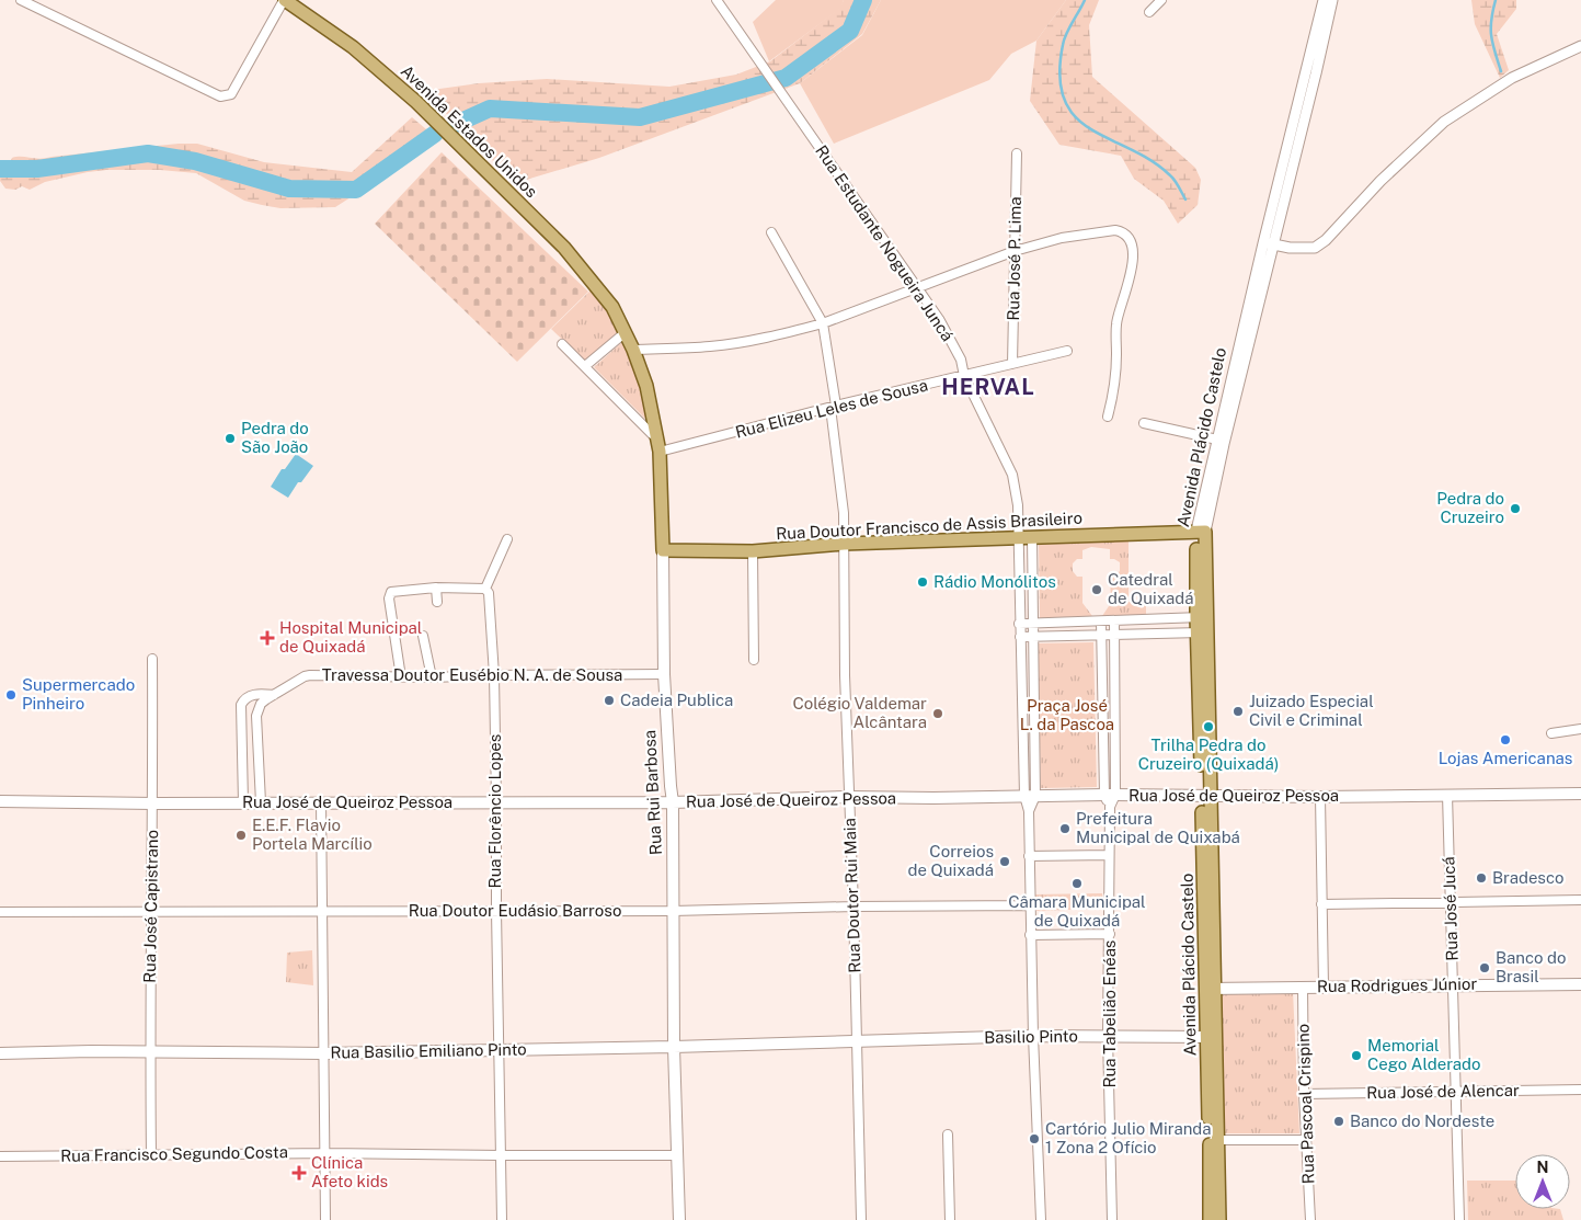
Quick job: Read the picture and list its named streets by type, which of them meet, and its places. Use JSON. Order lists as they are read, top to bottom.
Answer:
{
  "streets": {
    "main road": [
      "Avenida Estados Unidos",
      "Avenida Plácido Castelo",
      "Rua Doutor Francisco de Assis Brasileiro",
      "Rua Rui Barbosa",
      "Rua José de Queiroz Pessoa",
      "Rua Rodrigues Júnior",
      "Basilio Pinto",
      "Rua Basilio Emiliano Pinto"
    ],
    "street": [
      "Rua Estudante Nogueira Juncá",
      "Rua José P. Lima",
      "Rua Elizeu Leles de Sousa",
      "Travessa Doutor Eusébio N. A. de Sousa",
      "Rua Florêncio Lopes",
      "Rua Doutor Rui Maia",
      "Rua José Capistrano",
      "Rua José Jucá",
      "Rua Doutor Eudásio Barroso",
      "Rua Tabelião Enéas",
      "Rua José de Alencar",
      "Rua Pascoal Crispino",
      "Rua Francisco Segundo Costa"
    ]
  },
  "crossings": [
    ["Avenida Estados Unidos", "Rua Rui Barbosa"],
    ["Rua Estudante Nogueira Juncá", "Rua Elizeu Leles de Sousa"],
    ["Rua Estudante Nogueira Juncá", "Rua Doutor Francisco de Assis Brasileiro"],
    ["Rua Estudante Nogueira Juncá", "Rua José de Queiroz Pessoa"],
    ["Rua José P. Lima", "Rua Elizeu Leles de Sousa"],
    ["Rua Elizeu Leles de Sousa", "Rua Rui Barbosa"],
    ["Rua Elizeu Leles de Sousa", "Rua Doutor Rui Maia"],
    ["Avenida Plácido Castelo", "Rua Doutor Francisco de Assis Brasileiro"],
    ["Avenida Plácido Castelo", "Rua José de Queiroz Pessoa"],
    ["Avenida Plácido Castelo", "Rua Rodrigues Júnior"],
    ["Avenida Plácido Castelo", "Basilio Pinto"],
    ["Rua Doutor Francisco de Assis Brasileiro", "Rua Rui Barbosa"],
    ["Rua Doutor Francisco de Assis Brasileiro", "Rua Doutor Rui Maia"],
    ["Travessa Doutor Eusébio N. A. de Sousa", "Rua Rui Barbosa"],
    ["Travessa Doutor Eusébio N. A. de Sousa", "Rua José de Queiroz Pessoa"],
    ["Travessa Doutor Eusébio N. A. de Sousa", "Rua Florêncio Lopes"],
    ["Rua Rui Barbosa", "Rua José de Queiroz Pessoa"],
    ["Rua Rui Barbosa", "Rua Doutor Eudásio Barroso"],
    ["Rua Rui Barbosa", "Rua Basilio Emiliano Pinto"],
    ["Rua Rui Barbosa", "Rua Francisco Segundo Costa"],
    ["Rua José de Queiroz Pessoa", "Rua Florêncio Lopes"],
    ["Rua José de Queiroz Pessoa", "Rua Doutor Rui Maia"],
    ["Rua José de Queiroz Pessoa", "Rua José Capistrano"],
    ["Rua José de Queiroz Pessoa", "Rua José Jucá"],
    ["Rua José de Queiroz Pessoa", "Rua Tabelião Enéas"],
    ["Rua Florêncio Lopes", "Rua Doutor Eudásio Barroso"],
    ["Rua Florêncio Lopes", "Rua Basilio Emiliano Pinto"],
    ["Rua Florêncio Lopes", "Rua Francisco Segundo Costa"],
    ["Rua Doutor Rui Maia", "Rua Doutor Eudásio Barroso"],
    ["Rua Doutor Rui Maia", "Basilio Pinto"],
    ["Rua Doutor Rui Maia", "Rua Basilio Emiliano Pinto"],
    ["Rua José Capistrano", "Rua Doutor Eudásio Barroso"],
    ["Rua José Capistrano", "Rua Basilio Emiliano Pinto"],
    ["Rua José Capistrano", "Rua Francisco Segundo Costa"],
    ["Rua José Jucá", "Rua Rodrigues Júnior"],
    ["Rua José Jucá", "Rua José de Alencar"],
    ["Rua Rodrigues Júnior", "Rua Pascoal Crispino"],
    ["Rua Tabelião Enéas", "Basilio Pinto"],
    ["Basilio Pinto", "Rua Basilio Emiliano Pinto"],
    ["Rua José de Alencar", "Rua Pascoal Crispino"]
  ],
  "districts": ["HERVAL"],
  "parks": ["Praça José L. da Pascoa"],
  "places": {
    "other": [
      "Pedra do São João",
      "Pedra do Cruzeiro",
      "Rádio Monólitos",
      "Catedral de Quixadá",
      "Supermercado Pinheiro",
      "Cadeia Publica",
      "Juizado Especial Civil e Criminal",
      "Colégio Valdemar Alcântara",
      "Trilha Pedra do Cruzeiro (Quixadá)",
      "Lojas Americanas",
      "Prefeitura Municipal de Quixabá",
      "E.E.F. Flavio Portela Marcílio",
      "Correios de Quixadá",
      "Bradesco",
      "Câmara Municipal de Quixadá",
      "Banco do Brasil",
      "Memorial Cego Alderado",
      "Banco do Nordeste",
      "Cartório Julio Miranda 1 Zona 2 Ofício"
    ],
    "health": ["Hospital Municipal de Quixadá", "Clínica Afeto kids"]
  },
  "north": "top"
}
